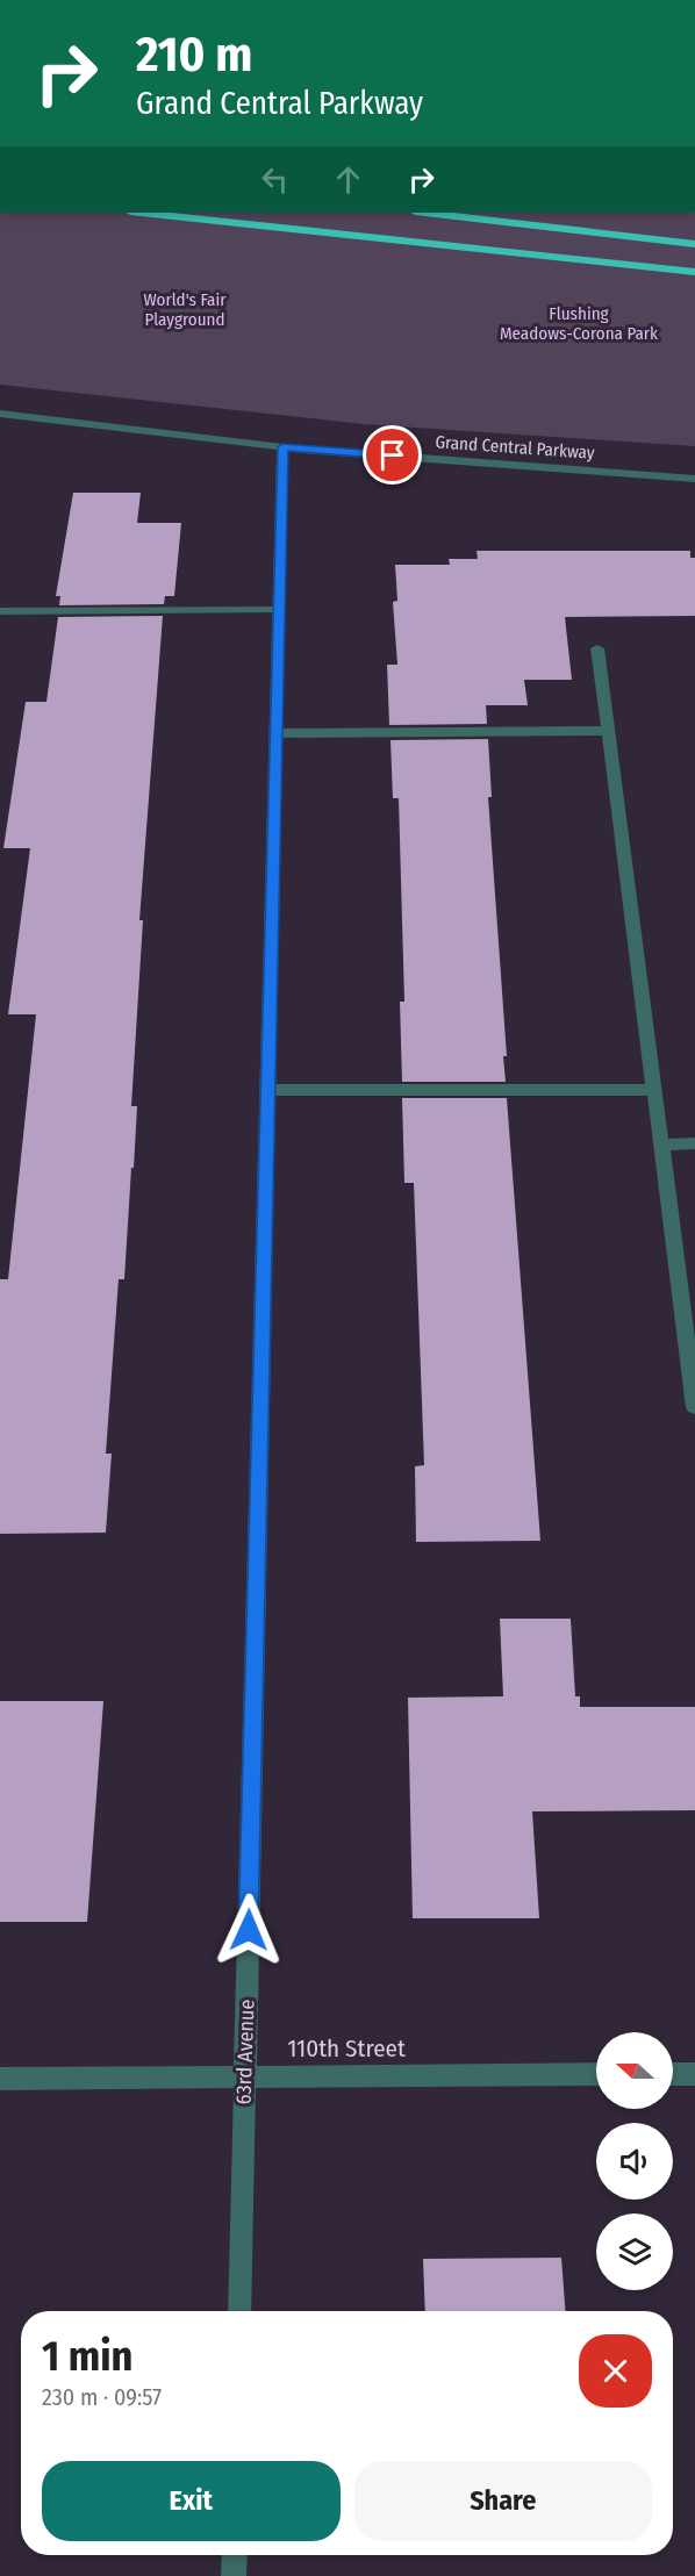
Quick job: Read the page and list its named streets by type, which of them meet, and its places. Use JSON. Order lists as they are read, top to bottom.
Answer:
{
  "streets": {
    "street": ["Grand Central Parkway", "110th Street", "63rd Avenue"]
  },
  "crossings": [
    ["Grand Central Parkway", "63rd Avenue"],
    ["110th Street", "63rd Avenue"]
  ],
  "parks": ["World's Fair Playground", "Flushing Meadows-Corona Park"],
  "north": "left",
  "page": {
    "turn": ["210 m", "Grand Central Parkway"],
    "heading": ["1 min", "230 m · 09:57"],
    "buttons": ["Exit", "Share"]
  }
}
